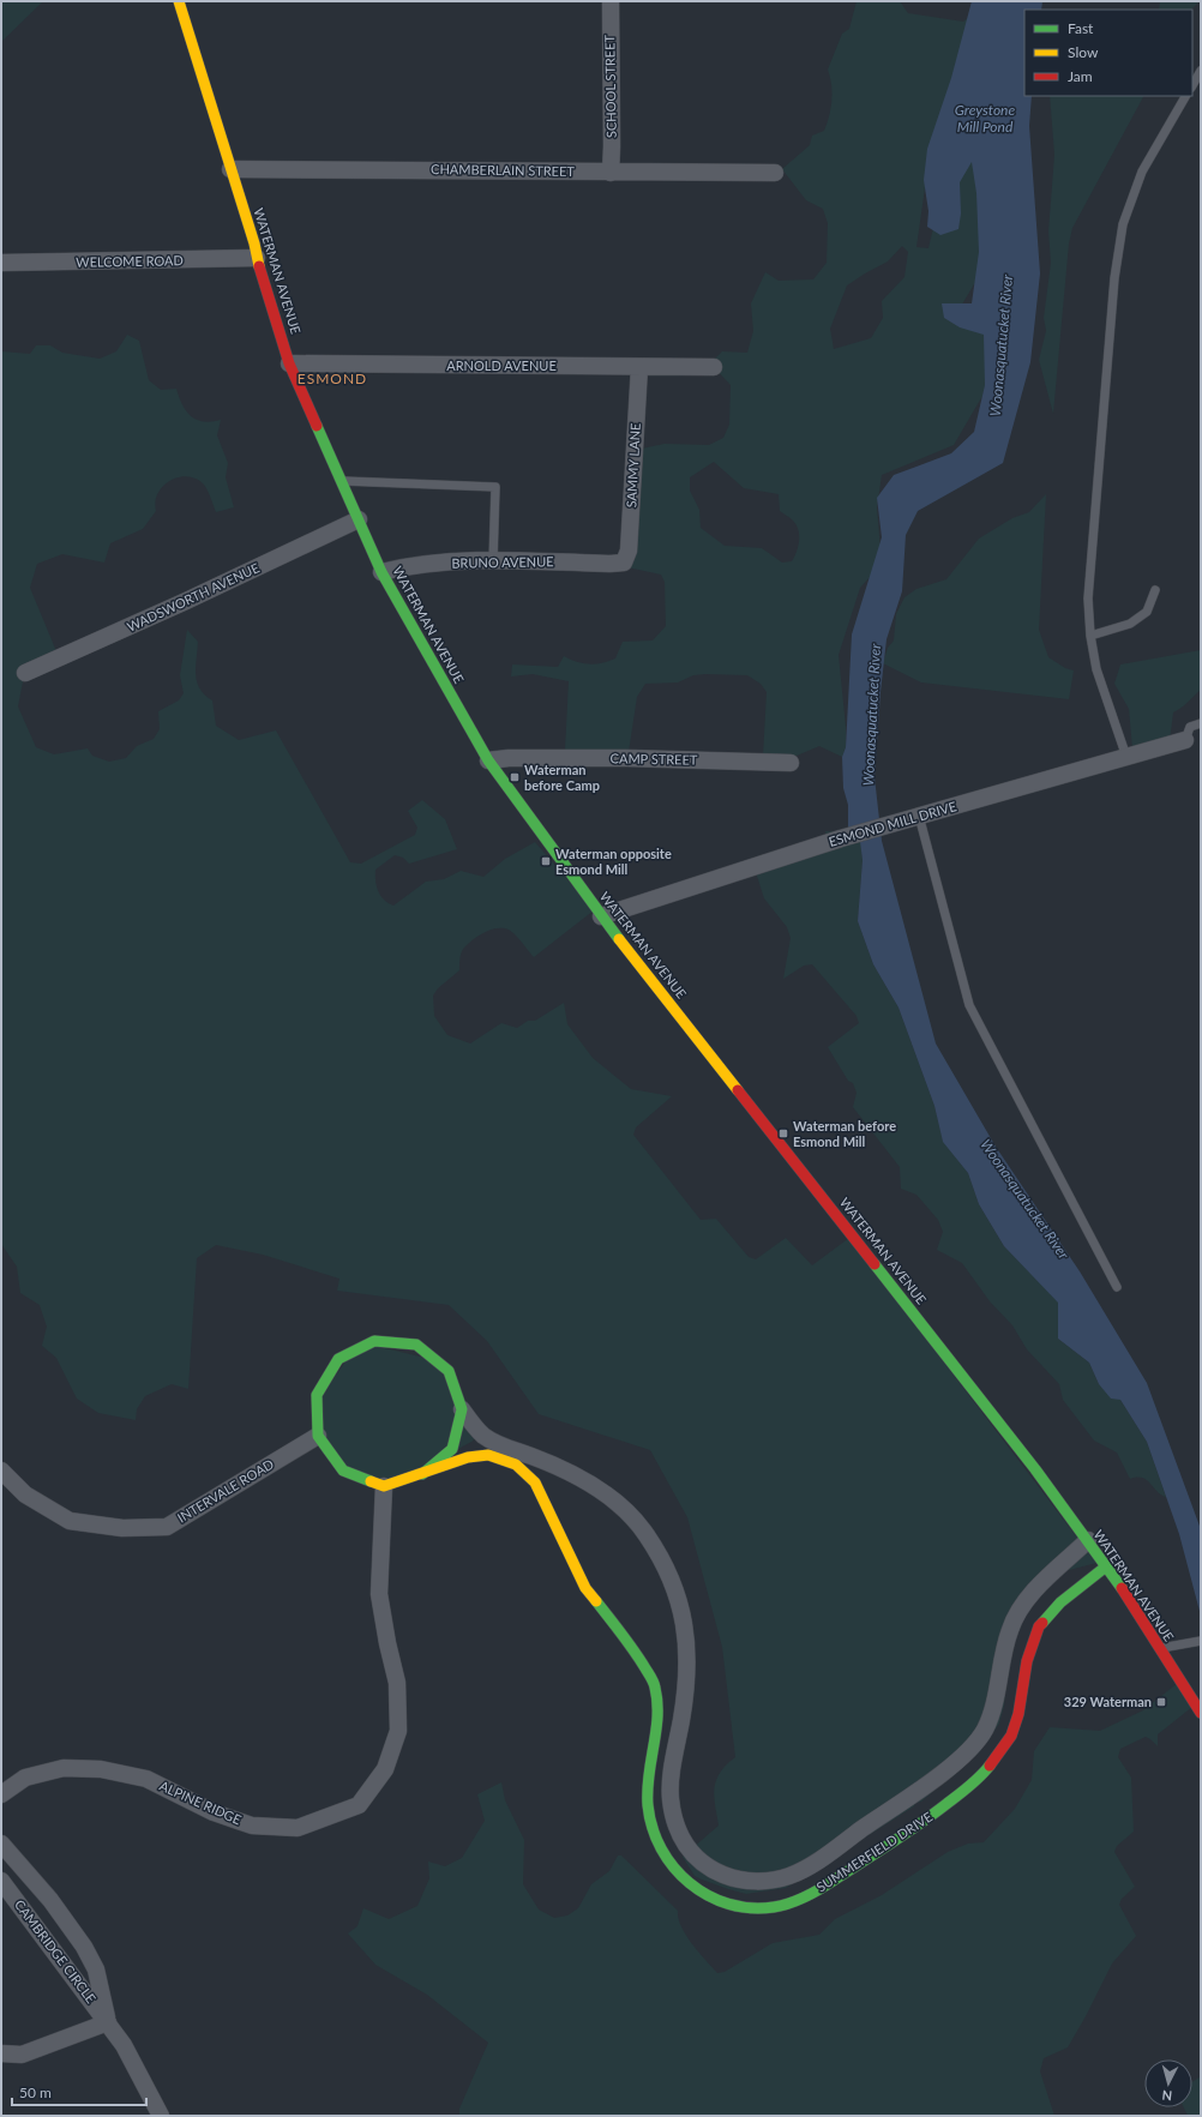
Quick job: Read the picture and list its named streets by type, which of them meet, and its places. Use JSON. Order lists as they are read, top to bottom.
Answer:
{
  "streets": {
    "main road": ["WATERMAN AVENUE", "SUMMERFIELD DRIVE"],
    "street": [
      "SCHOOL STREET",
      "CHAMBERLAIN STREET",
      "WELCOME ROAD",
      "ARNOLD AVENUE",
      "SAMMY LANE",
      "BRUNO AVENUE",
      "WADSWORTH AVENUE",
      "CAMP STREET",
      "ESMOND MILL DRIVE",
      "INTERVALE ROAD",
      "ALPINE RIDGE",
      "CAMBRIDGE CIRCLE"
    ]
  },
  "crossings": [
    ["SCHOOL STREET", "CHAMBERLAIN STREET"],
    ["CHAMBERLAIN STREET", "WATERMAN AVENUE"],
    ["WELCOME ROAD", "WATERMAN AVENUE"],
    ["WATERMAN AVENUE", "ARNOLD AVENUE"],
    ["WATERMAN AVENUE", "BRUNO AVENUE"],
    ["WATERMAN AVENUE", "WADSWORTH AVENUE"],
    ["WATERMAN AVENUE", "CAMP STREET"],
    ["WATERMAN AVENUE", "ESMOND MILL DRIVE"],
    ["WATERMAN AVENUE", "SUMMERFIELD DRIVE"],
    ["ARNOLD AVENUE", "SAMMY LANE"],
    ["SAMMY LANE", "BRUNO AVENUE"],
    ["INTERVALE ROAD", "ALPINE RIDGE"],
    ["INTERVALE ROAD", "SUMMERFIELD DRIVE"],
    ["ALPINE RIDGE", "SUMMERFIELD DRIVE"]
  ],
  "districts": ["ESMOND"],
  "water": ["Greystone Mill Pond", "Woonasquatucket River"],
  "places": {
    "transit": [
      "Waterman before Camp",
      "Waterman opposite Esmond Mill",
      "Waterman before Esmond Mill",
      "329 Waterman"
    ]
  },
  "legend": ["Fast", "Slow", "Jam"],
  "scale_bar": "50 m",
  "north": "bottom"
}
